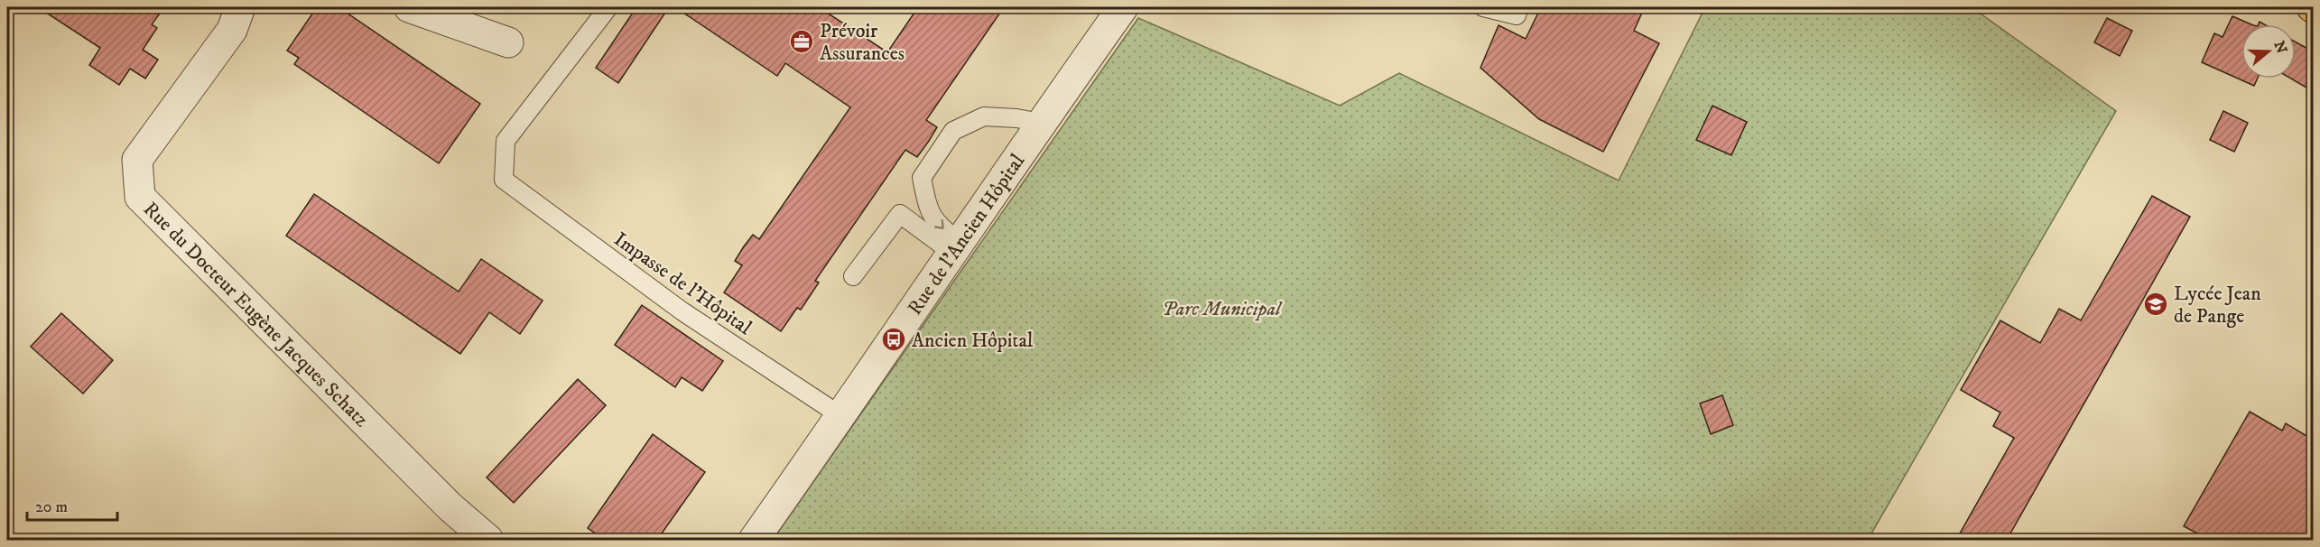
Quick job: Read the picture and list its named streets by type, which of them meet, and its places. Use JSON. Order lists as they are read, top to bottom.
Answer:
{
  "streets": {
    "street": ["Rue de l'Ancien Hôpital", "Rue du Docteur Eugène Jacques Schatz"],
    "lane": ["Impasse de l'Hôpital"]
  },
  "crossings": [
    ["Rue de l'Ancien Hôpital", "Impasse de l'Hôpital"]
  ],
  "parks": ["Parc Municipal"],
  "places": {
    "office": ["Prévoir Assurances"],
    "school or university": ["Lycée Jean de Pange"],
    "bus stop": ["Ancien Hôpital"]
  },
  "scale_bar": "20 m",
  "north": "right"
}
